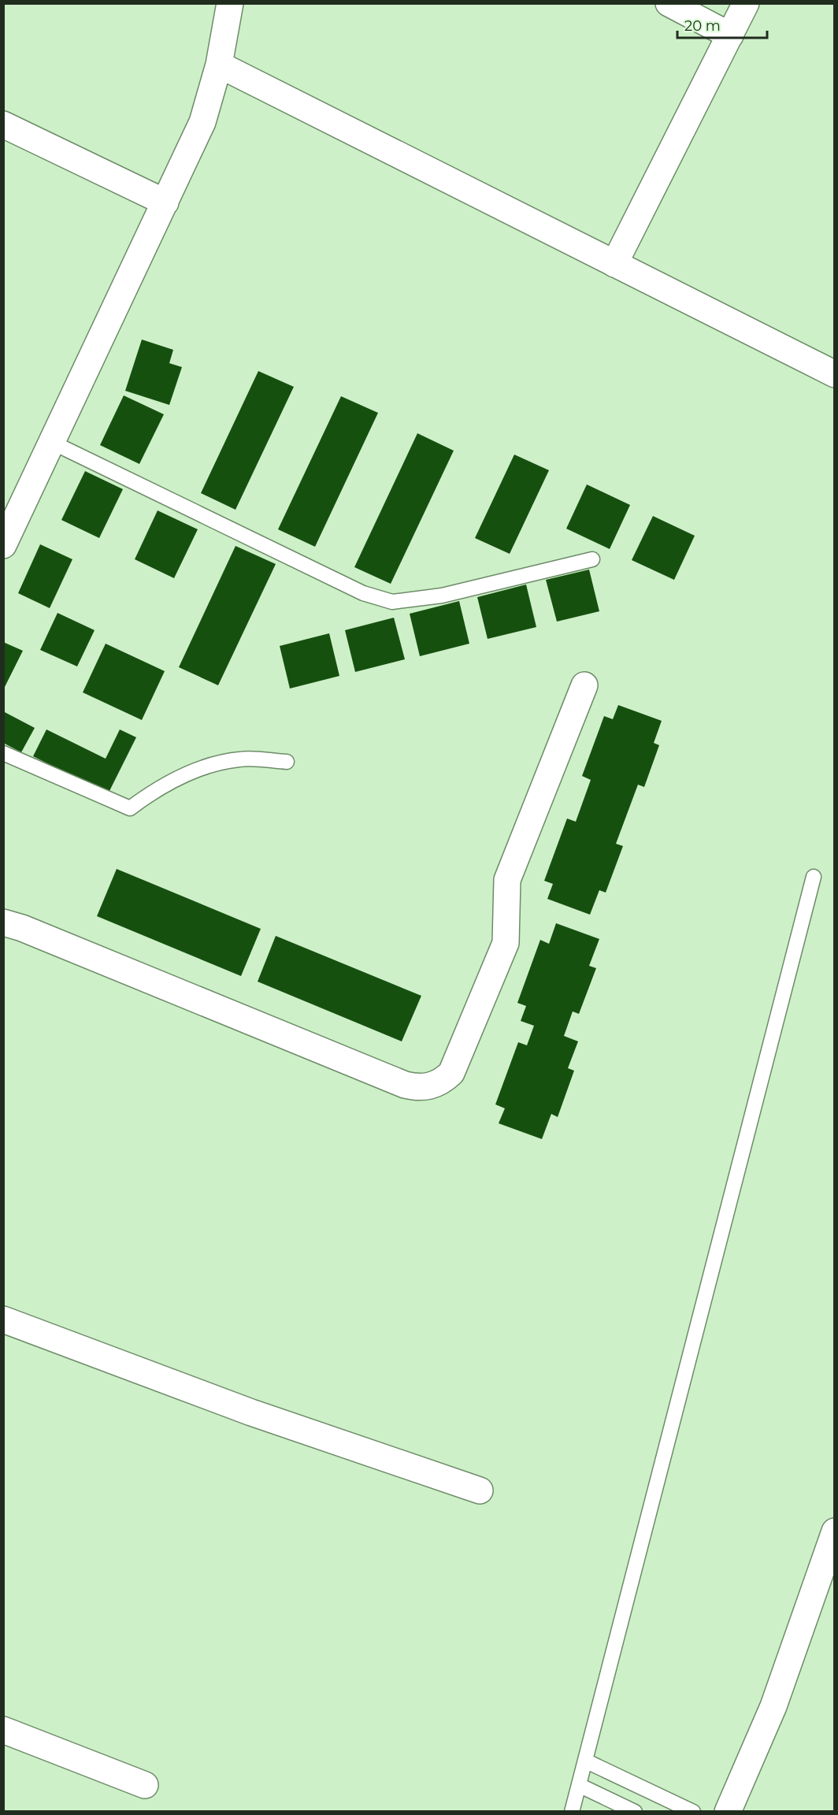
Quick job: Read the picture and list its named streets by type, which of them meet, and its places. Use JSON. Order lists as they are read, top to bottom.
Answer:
{
  "scale_bar": "20 m"
}
